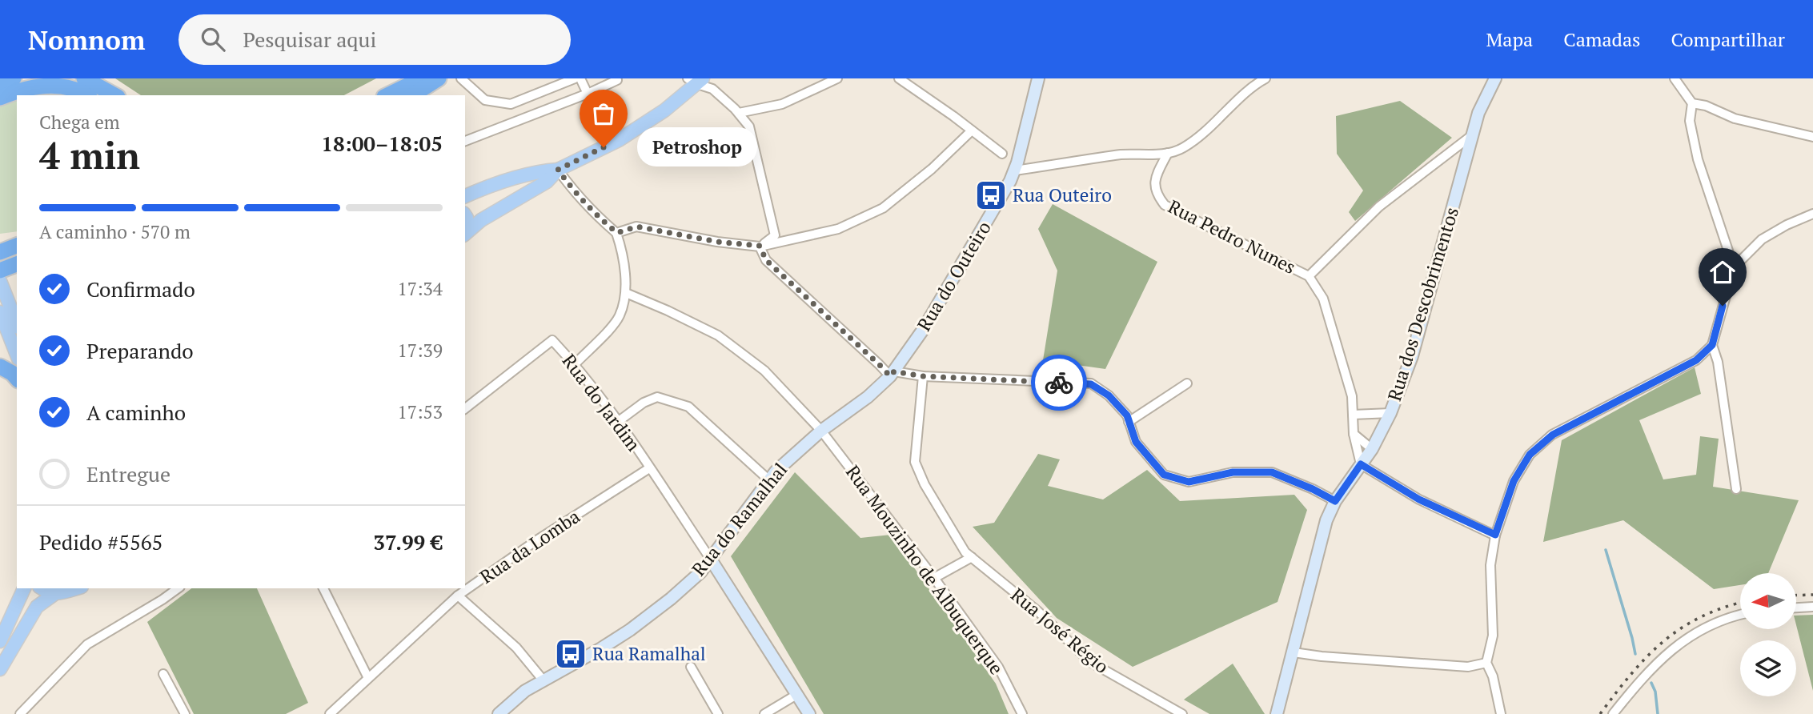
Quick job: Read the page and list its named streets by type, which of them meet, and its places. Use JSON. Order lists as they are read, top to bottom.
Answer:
{
  "streets": {
    "street": [
      "Rua Pedro Nunes",
      "Rua do Outeiro",
      "Rua dos Descobrimentos",
      "Rua do Jardim",
      "Rua do Ramalhal",
      "Rua da Lomba",
      "Rua Mouzinho de Albuquerque",
      "Rua José Régio"
    ]
  },
  "crossings": [
    ["Rua Pedro Nunes", "Rua dos Descobrimentos"],
    ["Rua do Outeiro", "Rua do Ramalhal"],
    ["Rua do Jardim", "Rua do Ramalhal"],
    ["Rua do Jardim", "Rua da Lomba"],
    ["Rua do Ramalhal", "Rua Mouzinho de Albuquerque"]
  ],
  "places": {
    "other": ["Petroshop"],
    "bus stop": ["Rua Outeiro", "Rua Ramalhal"]
  },
  "north": "left",
  "page": {
    "header": "Nomnom",
    "search": "Pesquisar aqui",
    "nav": ["Mapa", "Camadas", "Compartilhar"],
    "heading": ["4 min", "Chega em", "18:00–18:05"],
    "panel": ["Pedido #5565", "37.99 €"],
    "bubble": "Petroshop",
    "bar": "A caminho · 570 m",
    "list": [
      ["Confirmado", "17:34"],
      ["Preparando", "17:39"],
      ["A caminho", "17:53"],
      "Entregue"
    ]
  }
}
